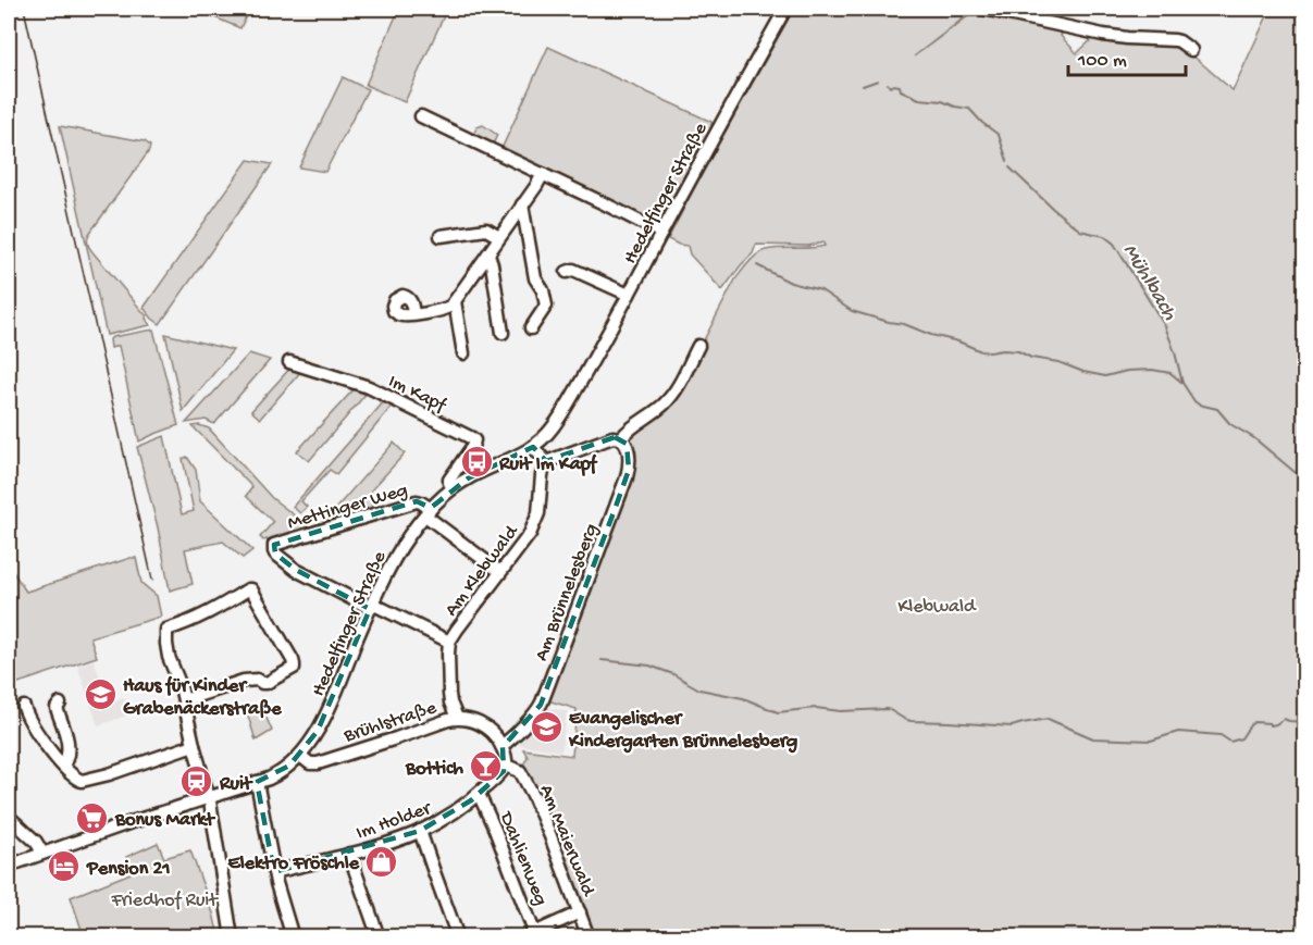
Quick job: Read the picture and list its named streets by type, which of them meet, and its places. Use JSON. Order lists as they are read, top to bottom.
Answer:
{
  "streets": {
    "street": [
      "Hedelfinger Straße",
      "Im Kapf",
      "Mettinger Weg",
      "Am Klebwald",
      "Am Brünnelesberg",
      "Brühlstraße",
      "Im Holder",
      "Am Maierwald",
      "Dahlienweg"
    ]
  },
  "crossings": [
    ["Hedelfinger Straße", "Im Kapf"],
    ["Hedelfinger Straße", "Mettinger Weg"],
    ["Hedelfinger Straße", "Brühlstraße"],
    ["Am Klebwald", "Brühlstraße"],
    ["Am Brünnelesberg", "Brühlstraße"],
    ["Im Holder", "Am Maierwald"],
    ["Im Holder", "Dahlienweg"]
  ],
  "water": ["Mühlbach"],
  "parks": ["Klebwald", "Friedhof Ruit"],
  "places": {
    "bus stop": ["Ruit Im Kapf"],
    "school or university": ["Haus für Kinder Grabenäckerstraße", "Evangelischer Kindergarten Brünnelesberg"],
    "bar": ["Bottich"],
    "station": ["Ruit"],
    "supermarket": ["Bonus Markt"],
    "shop": ["Elektro Fröschle"],
    "hotel": ["Pension 21"]
  },
  "scale_bar": "100 m"
}
